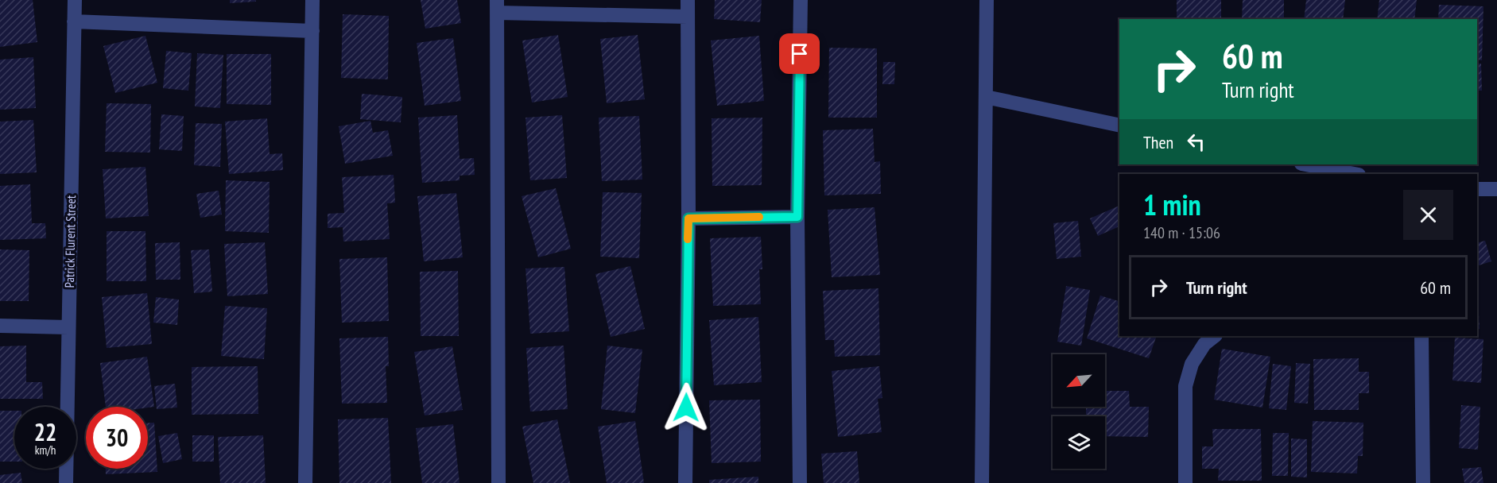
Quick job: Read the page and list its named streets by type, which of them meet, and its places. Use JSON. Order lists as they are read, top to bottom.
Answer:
{
  "streets": {
    "street": ["Patrick Flurent Street"]
  },
  "north": "bottom left",
  "page": {
    "turn": ["60 m", "Turn right"],
    "then": "Then",
    "heading": ["1 min", "140 m · 15:06"],
    "list": [
      {
        "name": "Turn right",
        "value": "60 m"
      }
    ],
    "speed": "22 km/h",
    "limit": "30"
  }
}
